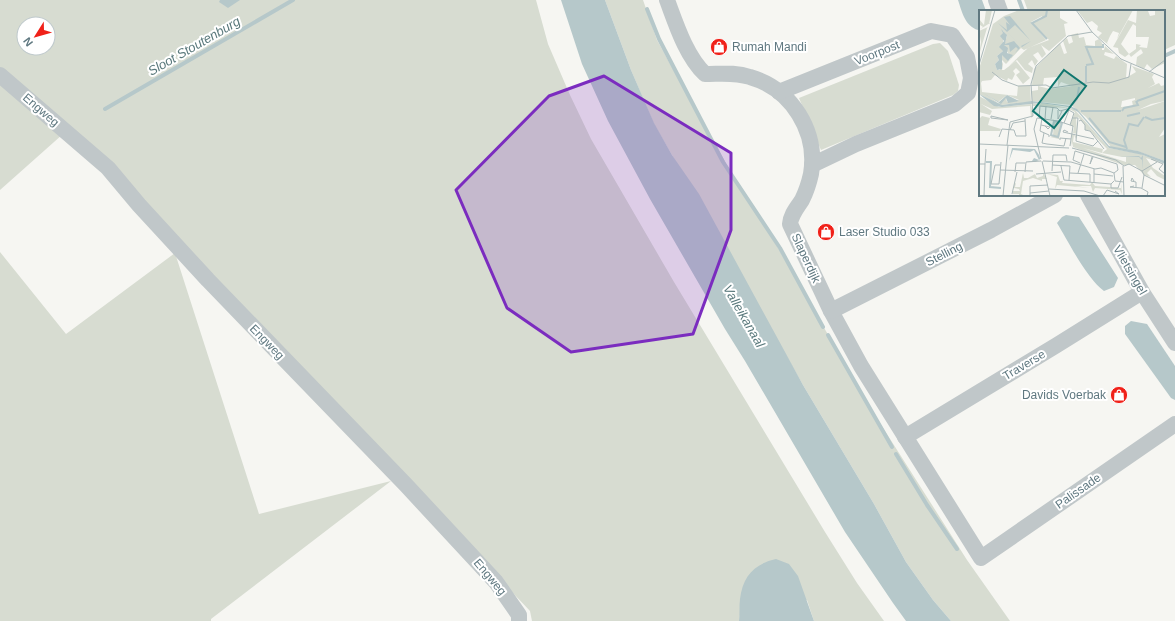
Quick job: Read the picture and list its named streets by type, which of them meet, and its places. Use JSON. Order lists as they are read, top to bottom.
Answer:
{
  "streets": {
    "street": [
      "Voorpost",
      "Engweg",
      "Stelling",
      "Slaperdijk",
      "Vlietsingel",
      "Traverse",
      "Palissade"
    ]
  },
  "crossings": [
    ["Voorpost", "Slaperdijk"],
    ["Stelling", "Slaperdijk"],
    ["Slaperdijk", "Traverse"],
    ["Slaperdijk", "Palissade"],
    ["Vlietsingel", "Traverse"]
  ],
  "water": ["Sloot Stoutenburg", "Valleikanaal"],
  "places": {
    "shop": ["Rumah Mandi", "Laser Studio 033", "Davids Voerbak"]
  },
  "north": "bottom left"
}
